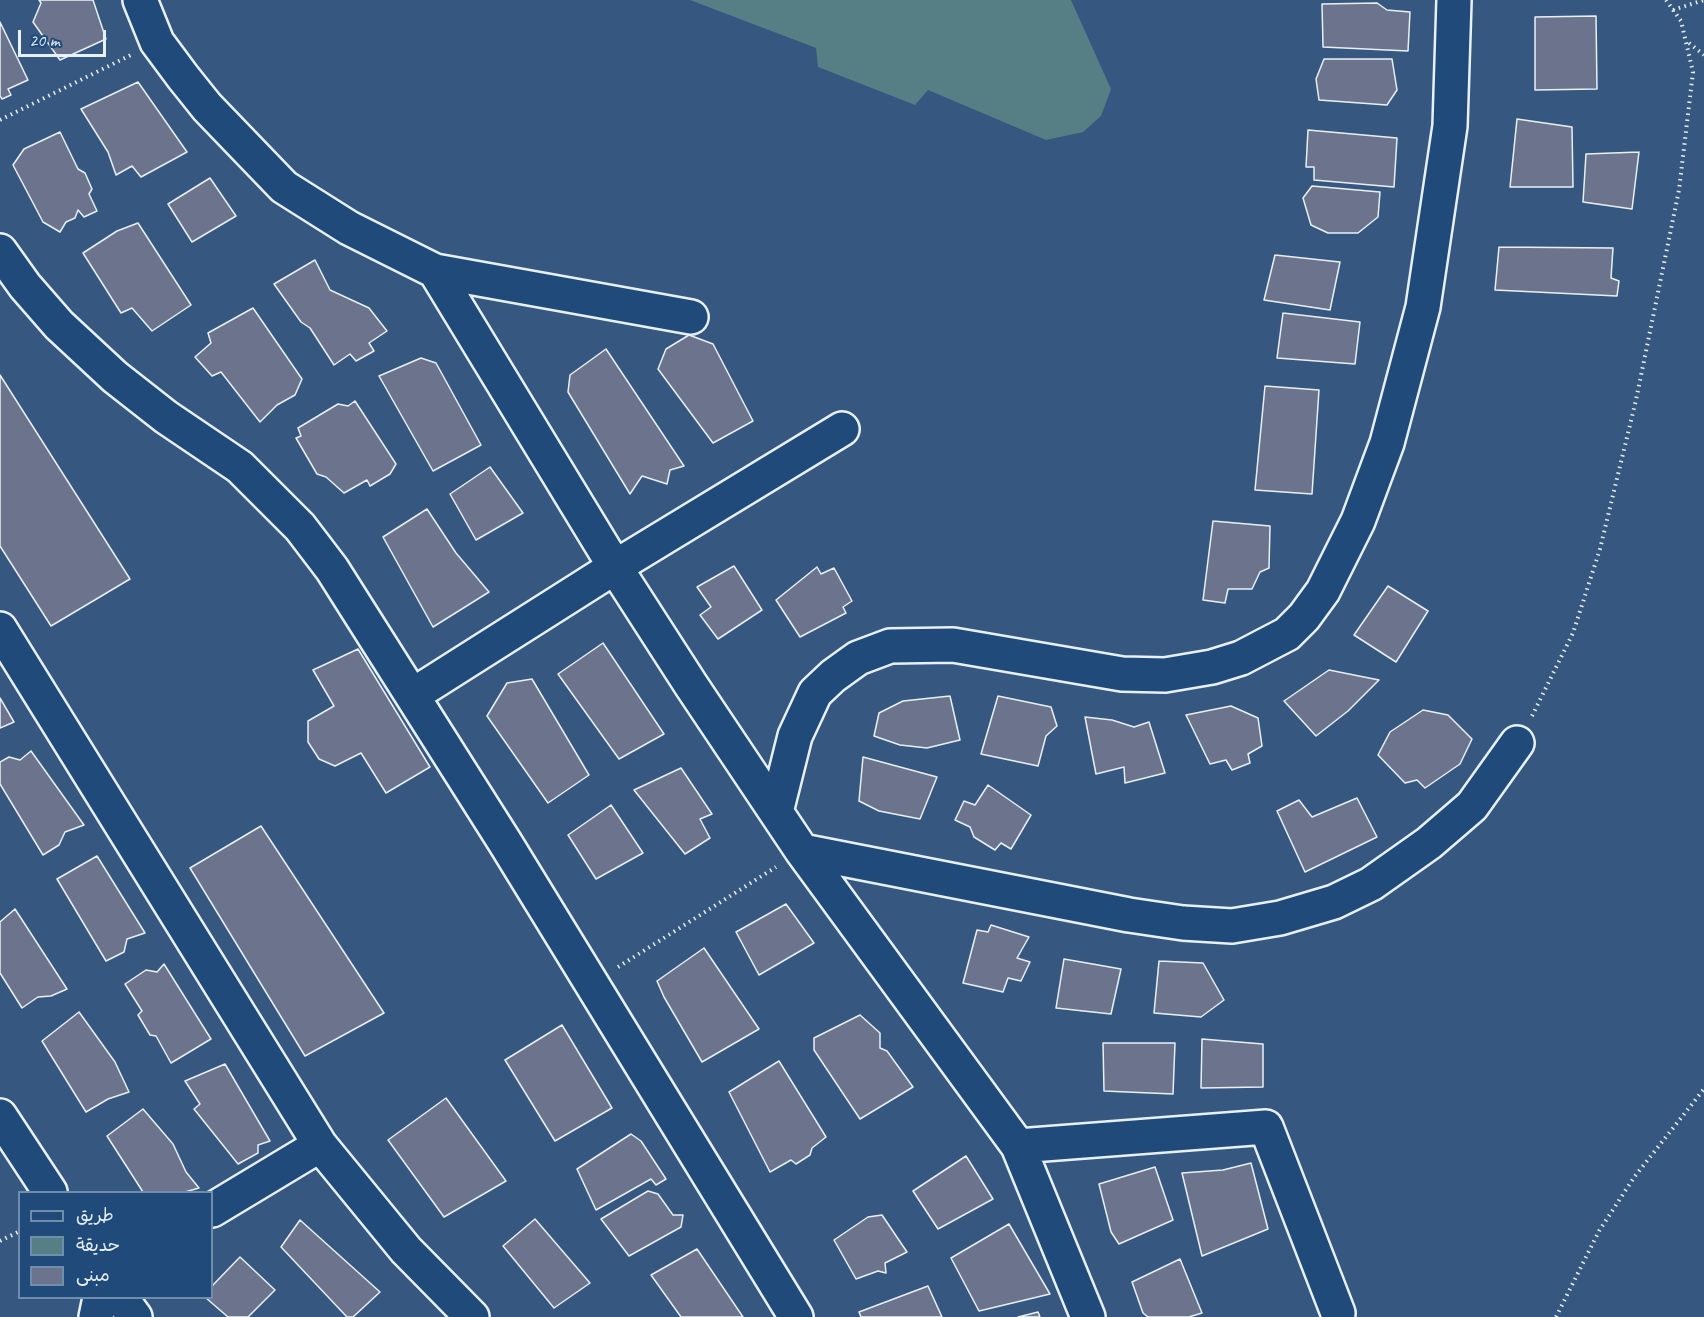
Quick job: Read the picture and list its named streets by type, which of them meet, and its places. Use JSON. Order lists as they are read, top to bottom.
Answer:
{
  "legend": ["طريق", "حديقة", "مبنى"],
  "scale_bar": "20 m"
}
